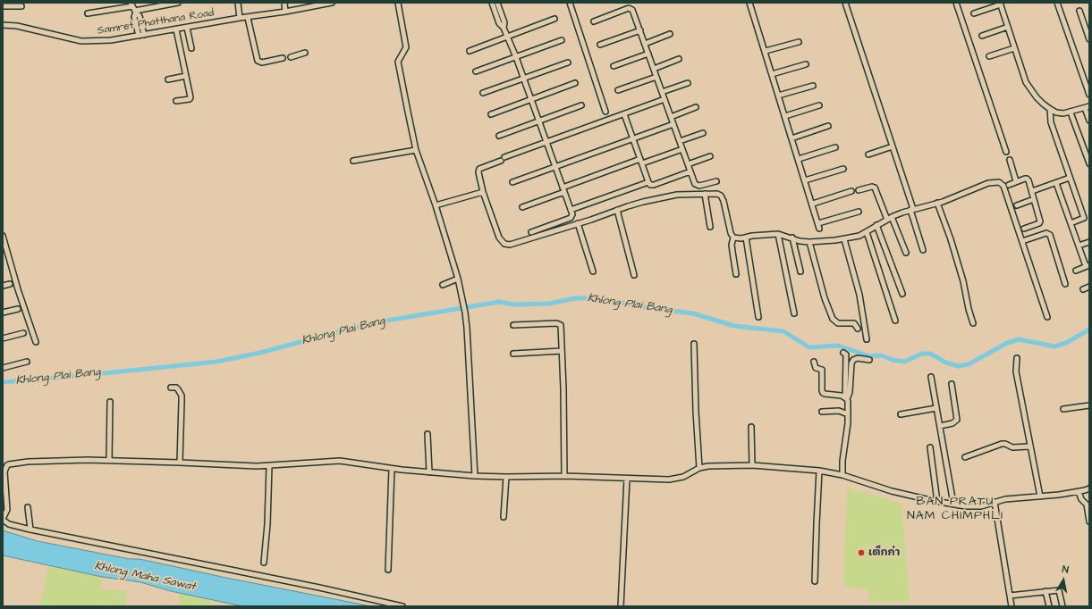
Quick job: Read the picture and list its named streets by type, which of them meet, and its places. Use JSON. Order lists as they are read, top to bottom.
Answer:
{
  "streets": {
    "street": ["Samret Phatthana Road"]
  },
  "districts": ["BAN PRATU NAM CHIMPHLI"],
  "water": ["Khlong Plai Bang", "Khlong Maha Sawat"],
  "places": ["เต็กก่า"],
  "north": "top"
}
